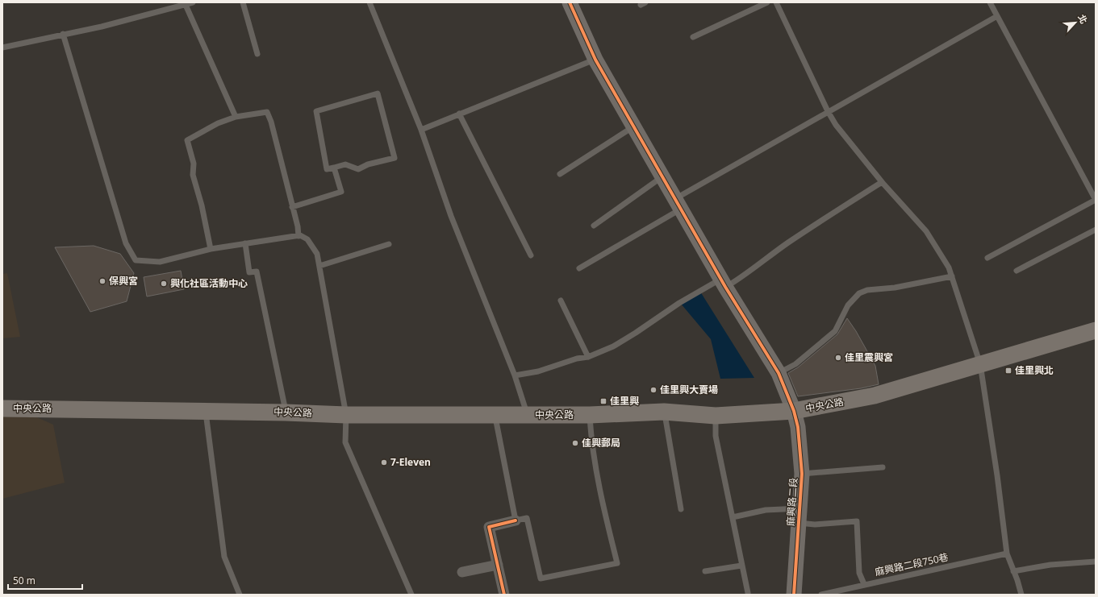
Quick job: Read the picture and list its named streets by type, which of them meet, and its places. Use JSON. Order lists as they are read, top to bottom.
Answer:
{
  "streets": {
    "main road": ["中央公路"],
    "street": ["麻興路二段"],
    "lane": ["麻興路二段750巷"]
  },
  "crossings": [
    ["中央公路", "麻興路二段"]
  ],
  "places": {
    "other": [
      "保興宮",
      "興化社區活動中心",
      "佳里震興宮",
      "佳里興大賣場",
      "佳興郵局",
      "7-Eleven"
    ],
    "transit": ["佳里興北", "佳里興"]
  },
  "scale_bar": "50 m",
  "north": "top right"
}
